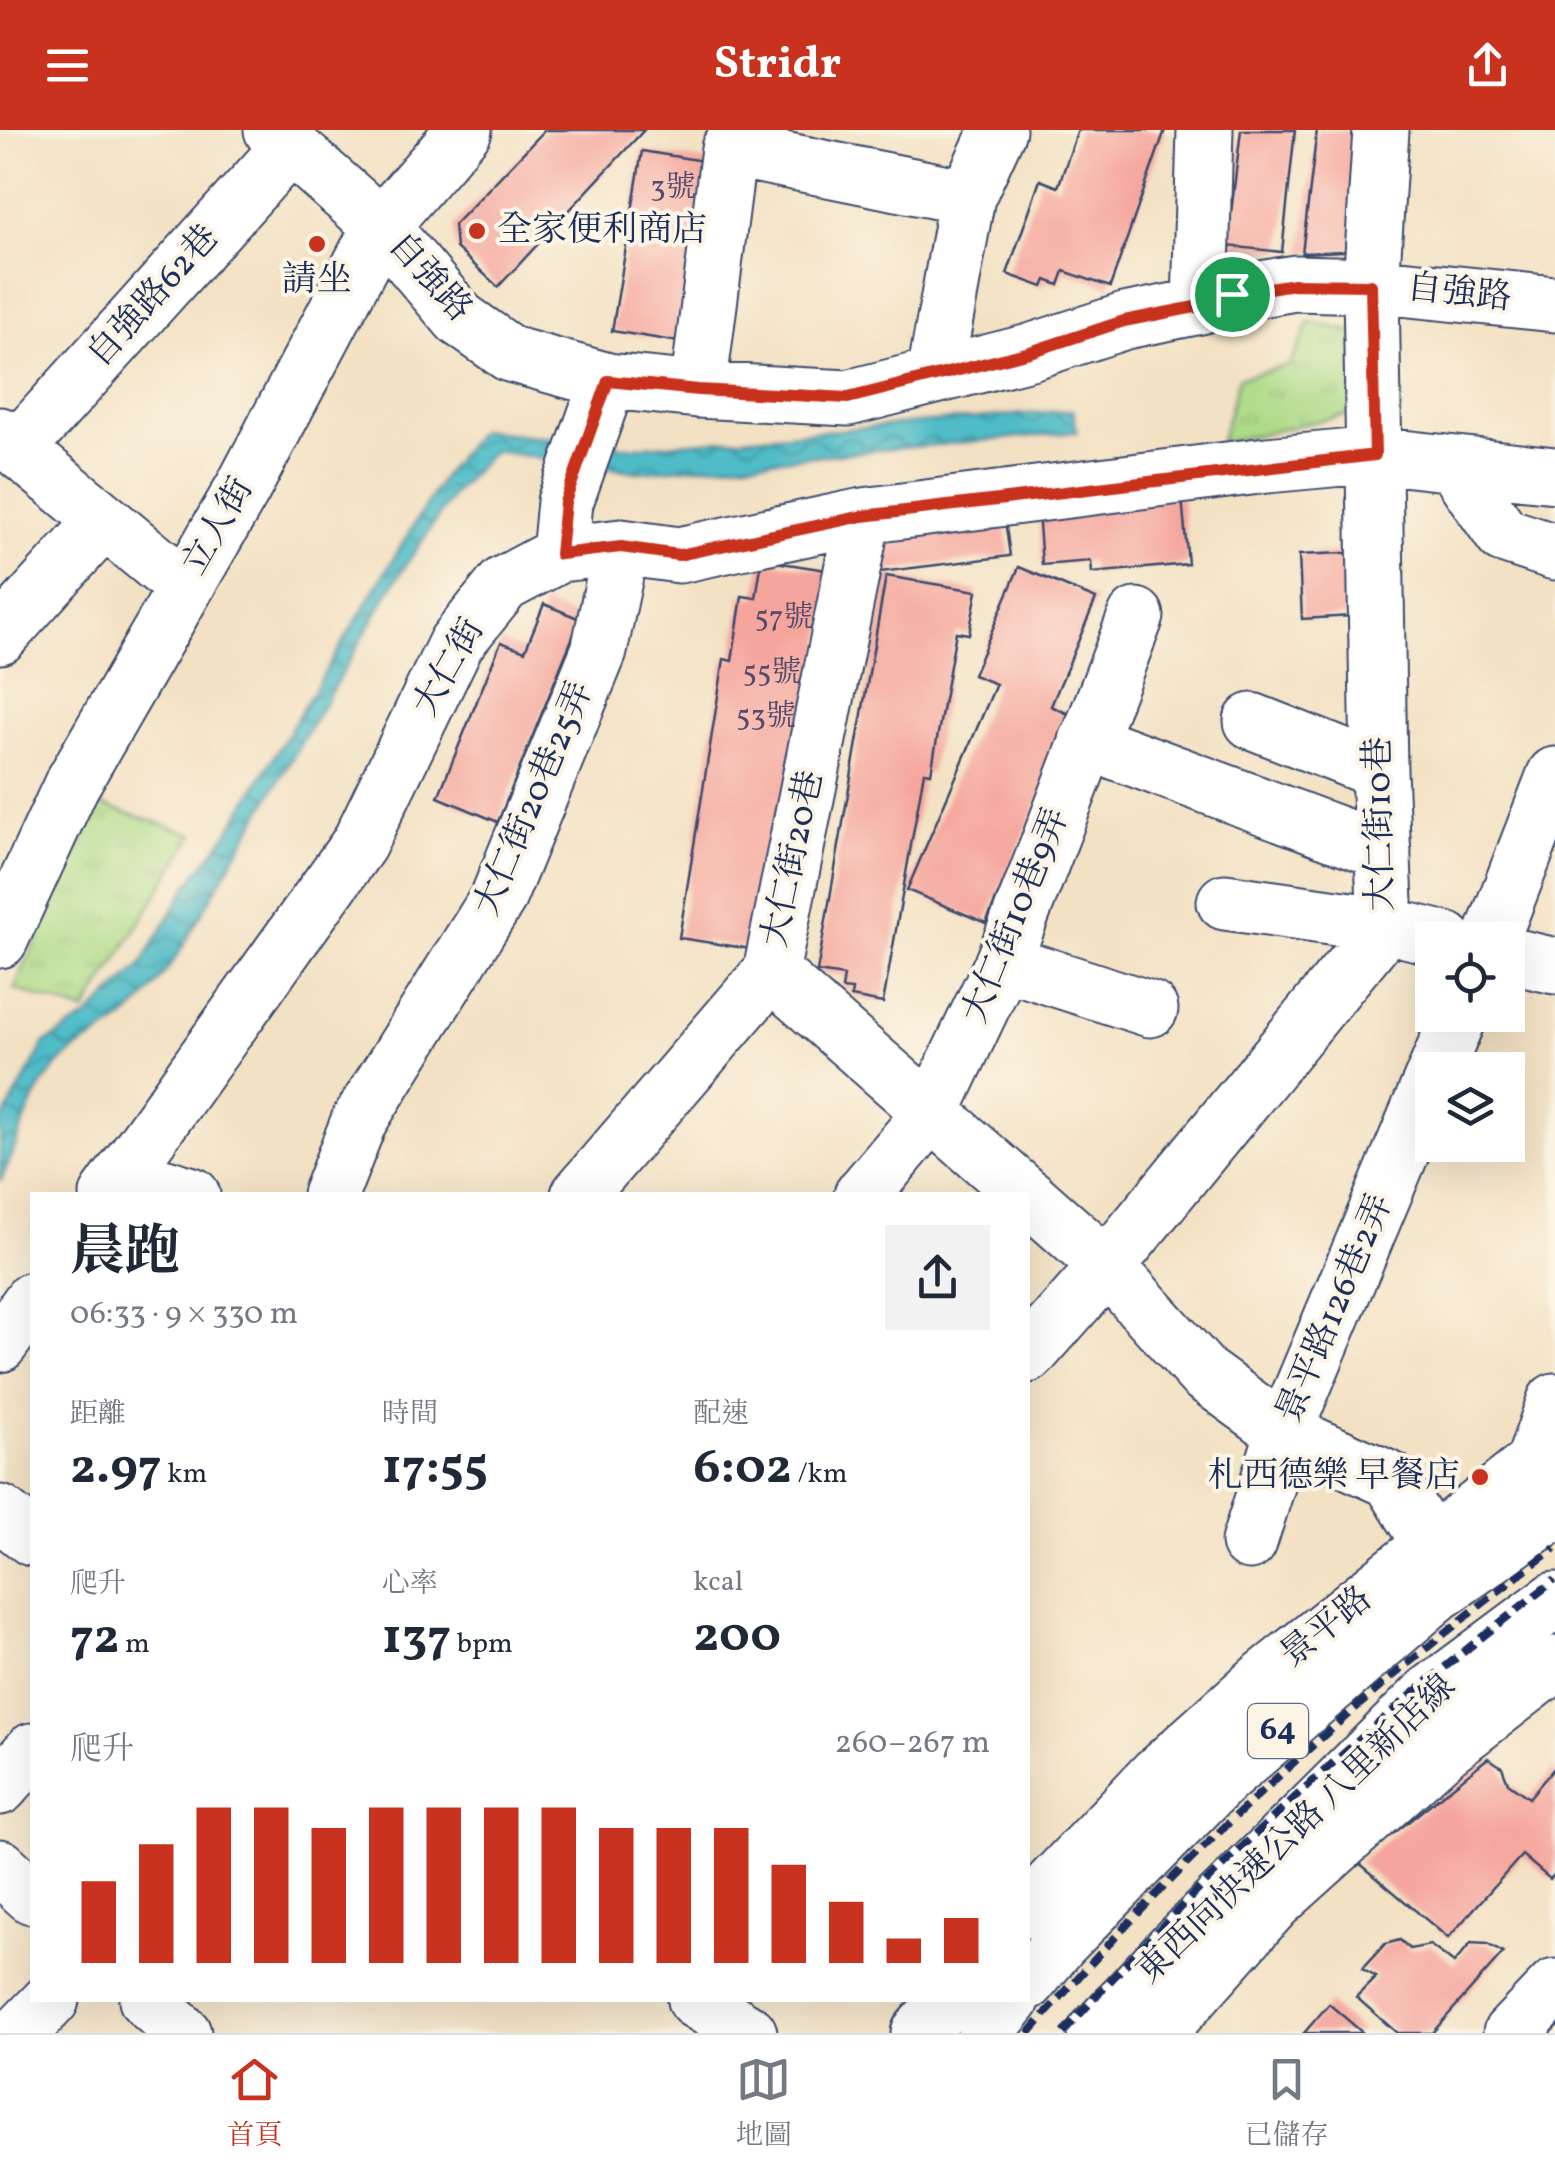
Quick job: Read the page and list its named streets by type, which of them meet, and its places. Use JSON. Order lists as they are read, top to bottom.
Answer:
{
  "streets": {
    "main road": [
      "自強路",
      "自強路62巷",
      "立人街",
      "大仁街",
      "大仁街20巷25弄",
      "大仁街10巷",
      "大仁街20巷",
      "大仁街10巷9弄",
      "景平路126巷2弄",
      "景平路",
      "64",
      "東西向快速公路 八里新店線"
    ]
  },
  "crossings": [
    ["自強路", "自強路62巷"],
    ["自強路", "立人街"],
    ["自強路", "大仁街10巷"],
    ["大仁街", "大仁街20巷25弄"],
    ["大仁街", "大仁街10巷"],
    ["大仁街", "大仁街20巷"]
  ],
  "places": ["全家便利商店", "請坐", "札西德樂 早餐店"],
  "house_numbers": [
    "3號",
    "57號",
    "55號",
    "53號"
  ],
  "page": {
    "header": "Stridr",
    "heading": ["晨跑", "06:33 · 9 × 330 m"],
    "stats": [
      ["距離", "2.97 km"],
      ["時間", "17:55"],
      ["配速", "6:02 /km"],
      ["爬升", "72 m"],
      ["心率", "137 bpm"],
      ["kcal", "200"]
    ],
    "chart": ["爬升", "260–267 m"],
    "tabs": ["首頁", "地圖", "已儲存"]
  }
}
